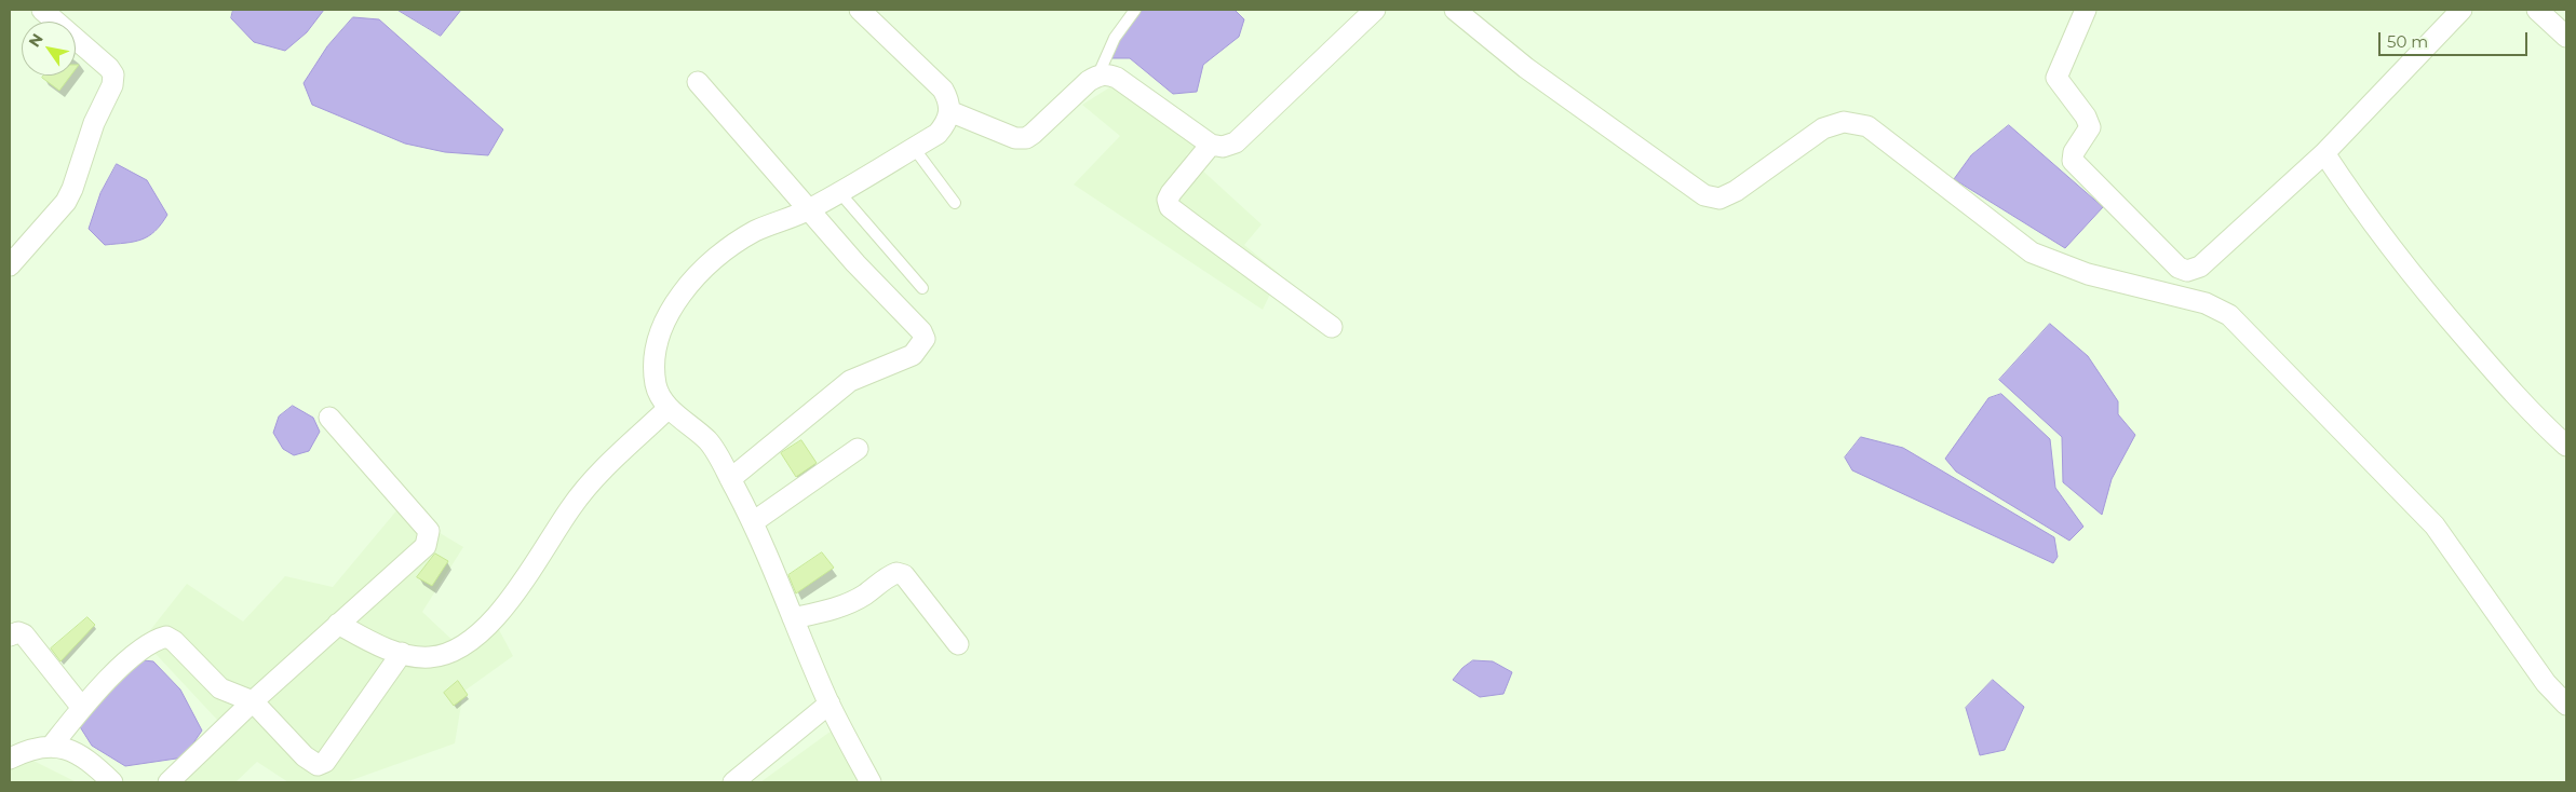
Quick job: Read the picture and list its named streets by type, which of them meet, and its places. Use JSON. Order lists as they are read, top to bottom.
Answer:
{
  "scale_bar": "50 m",
  "north": "top left"
}
